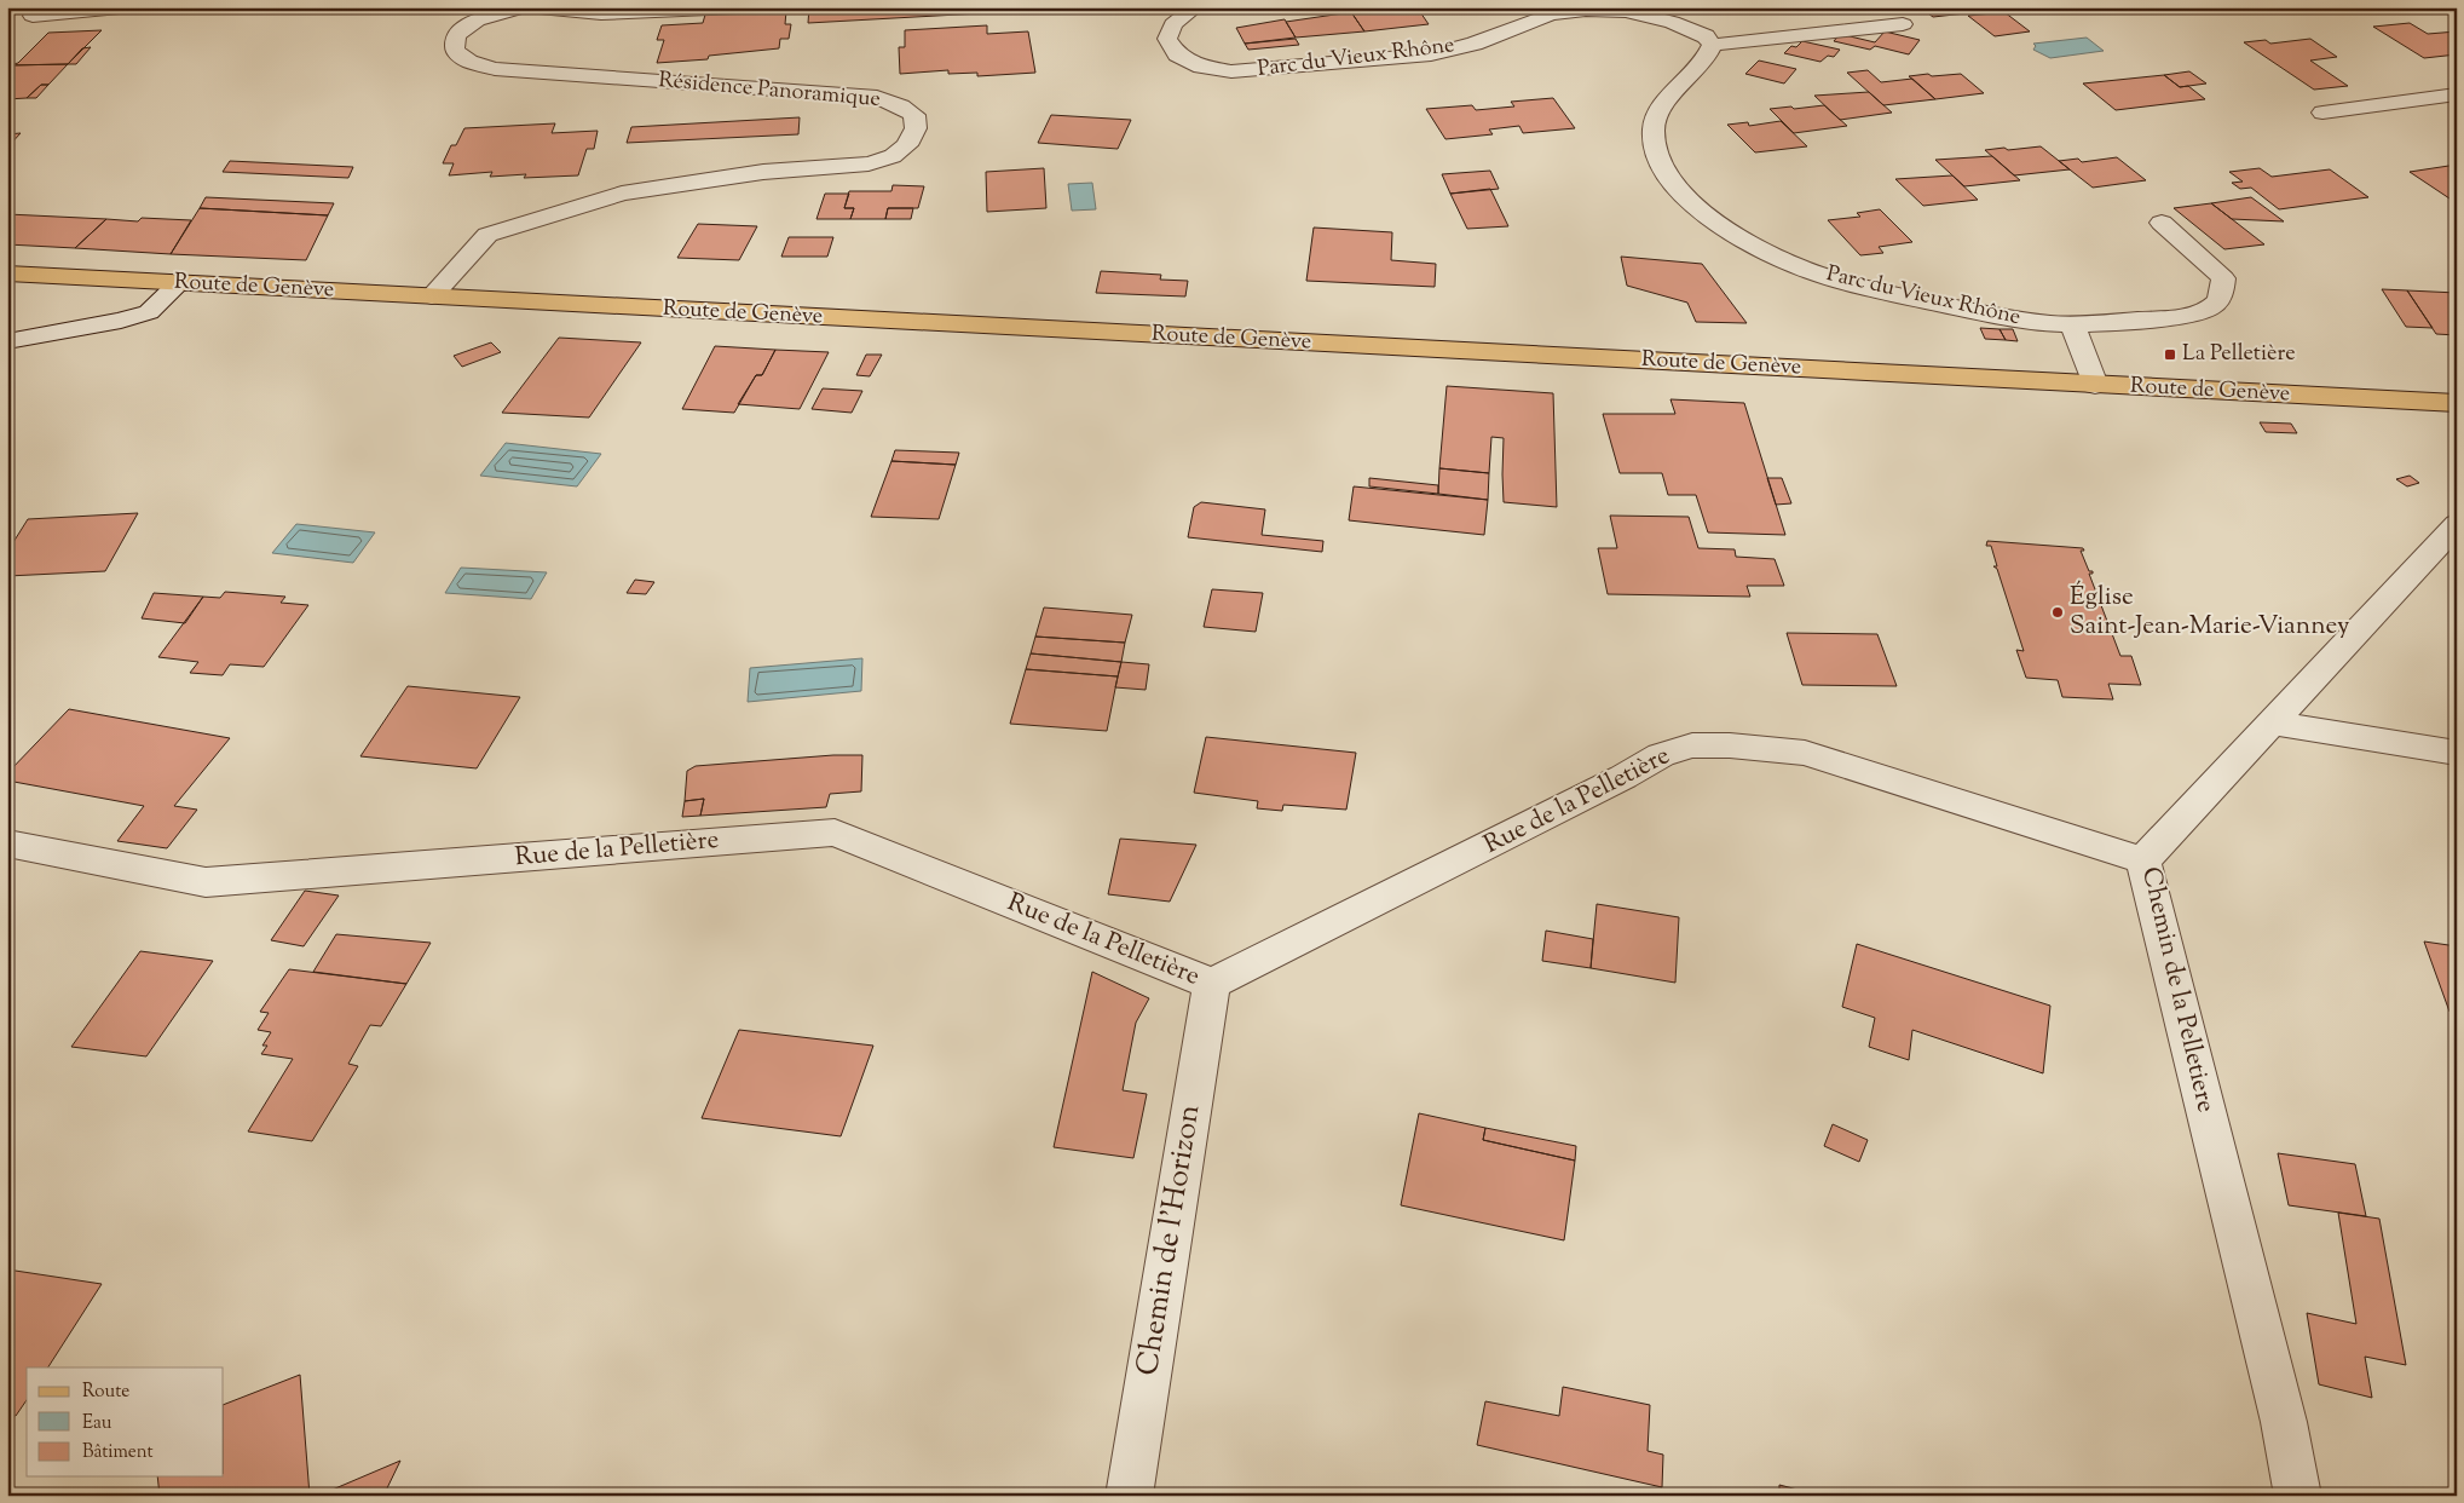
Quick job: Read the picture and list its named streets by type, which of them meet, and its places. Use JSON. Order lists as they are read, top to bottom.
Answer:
{
  "streets": {
    "main road": ["Route de Genève"],
    "street": [
      "Parc du Vieux Rhône",
      "Résidence Panoramique",
      "Rue de la Pelletière",
      "Chemin de la Pelletiere",
      "Chemin de l'Horizon"
    ]
  },
  "crossings": [
    ["Résidence Panoramique", "Route de Genève"],
    ["Rue de la Pelletière", "Chemin de la Pelletiere"],
    ["Rue de la Pelletière", "Chemin de l'Horizon"]
  ],
  "places": {
    "transit": ["La Pelletière"],
    "other": ["Église Saint-Jean-Marie-Vianney"]
  },
  "legend": ["Route", "Eau", "Bâtiment"]
}
